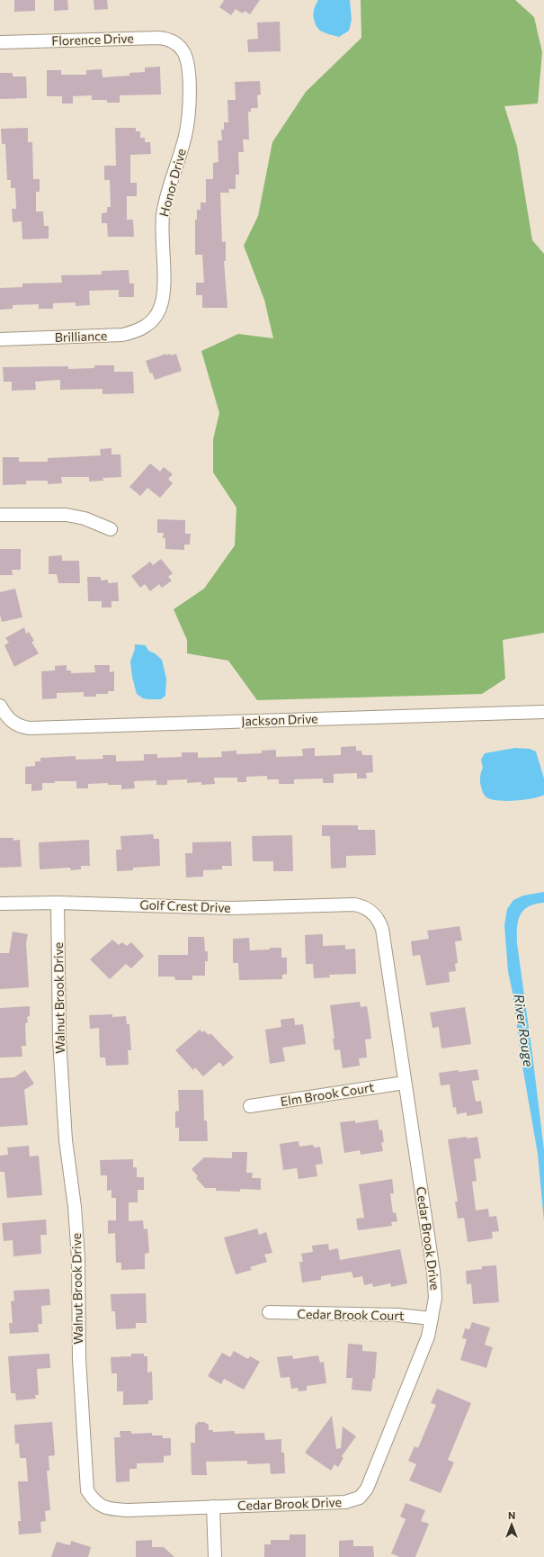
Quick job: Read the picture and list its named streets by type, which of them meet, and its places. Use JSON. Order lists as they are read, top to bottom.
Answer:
{
  "streets": {
    "street": [
      "Florence Drive",
      "Honor Drive",
      "Brilliance",
      "Jackson Drive",
      "Golf Crest Drive",
      "Walnut Brook Drive",
      "Elm Brook Court",
      "Cedar Brook Drive",
      "Cedar Brook Court"
    ]
  },
  "crossings": [
    ["Florence Drive", "Honor Drive"],
    ["Honor Drive", "Brilliance"],
    ["Golf Crest Drive", "Walnut Brook Drive"],
    ["Golf Crest Drive", "Cedar Brook Drive"],
    ["Walnut Brook Drive", "Cedar Brook Drive"],
    ["Elm Brook Court", "Cedar Brook Drive"],
    ["Cedar Brook Drive", "Cedar Brook Court"]
  ],
  "water": ["River Rouge"],
  "north": "top"
}
